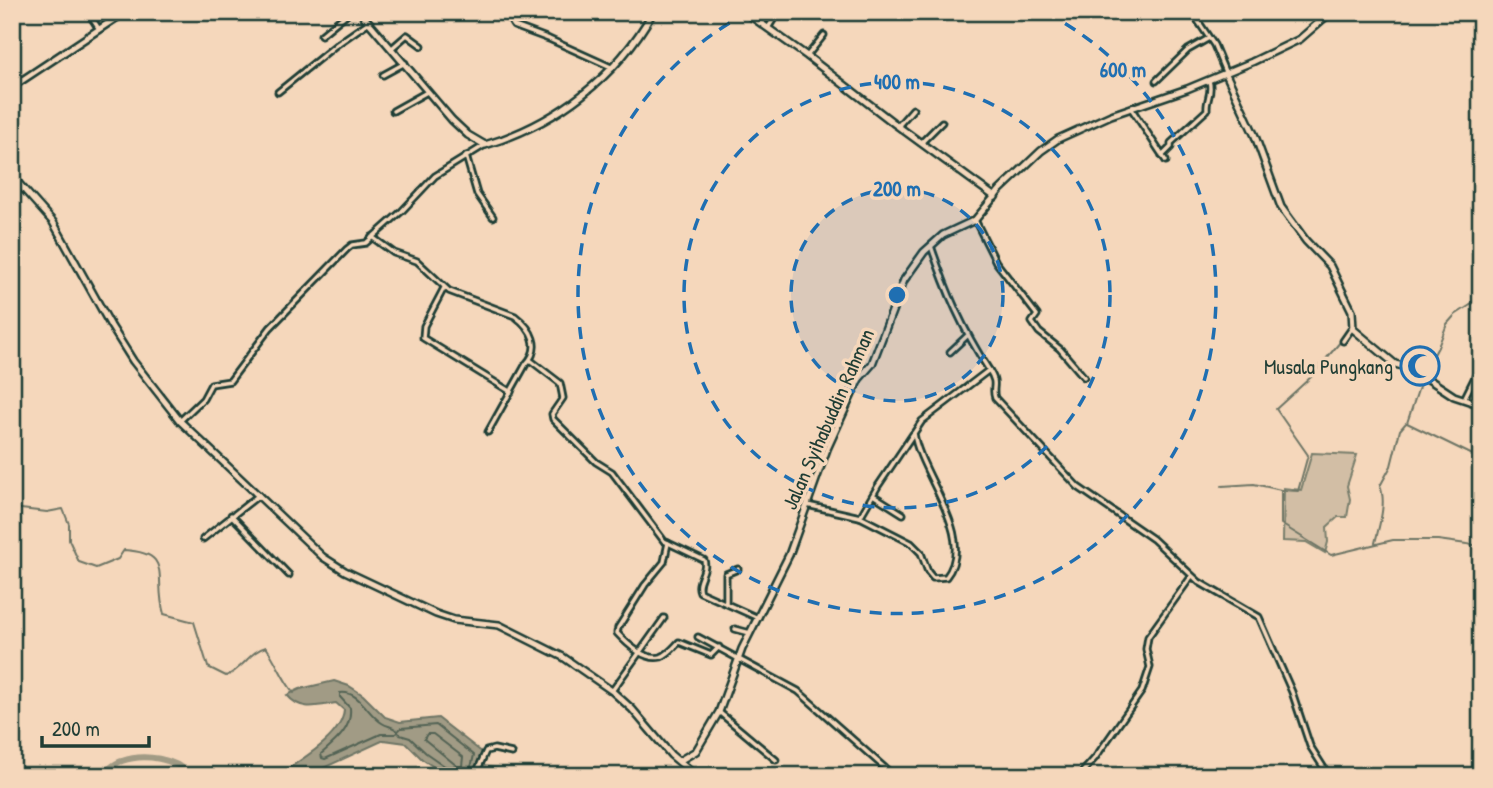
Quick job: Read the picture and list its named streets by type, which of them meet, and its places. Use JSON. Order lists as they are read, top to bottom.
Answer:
{
  "streets": {
    "street": ["Jalan Syihabuddin Rahman"]
  },
  "places": {
    "mosque": ["Musala Pungkang"]
  },
  "scale_bar": "200 m",
  "rings": ["600 m", "400 m", "200 m"]
}
